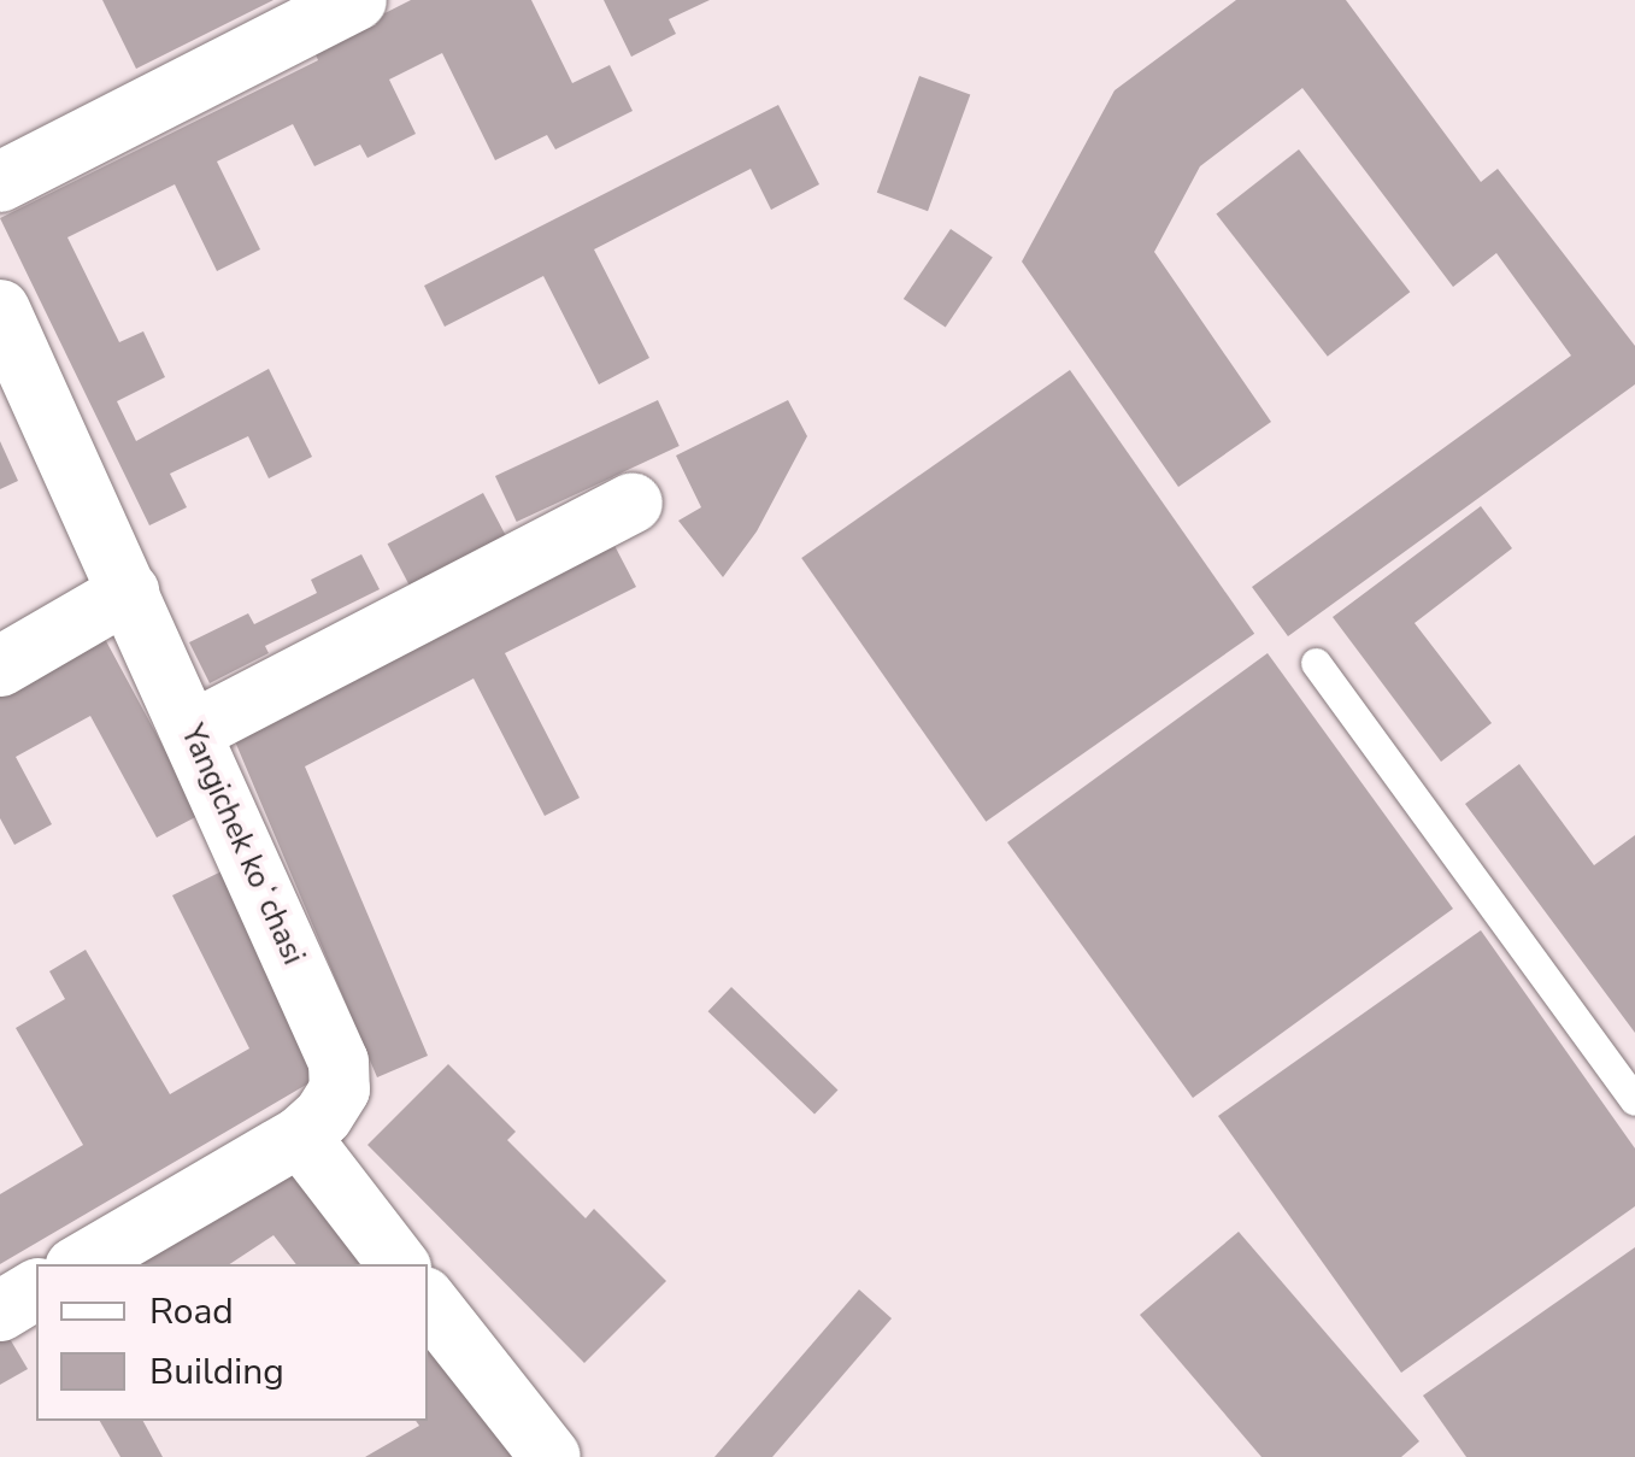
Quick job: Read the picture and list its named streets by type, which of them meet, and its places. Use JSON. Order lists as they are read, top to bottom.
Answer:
{
  "streets": {
    "street": ["Yangichek koʻchasi"]
  },
  "legend": ["Road", "Building"]
}
